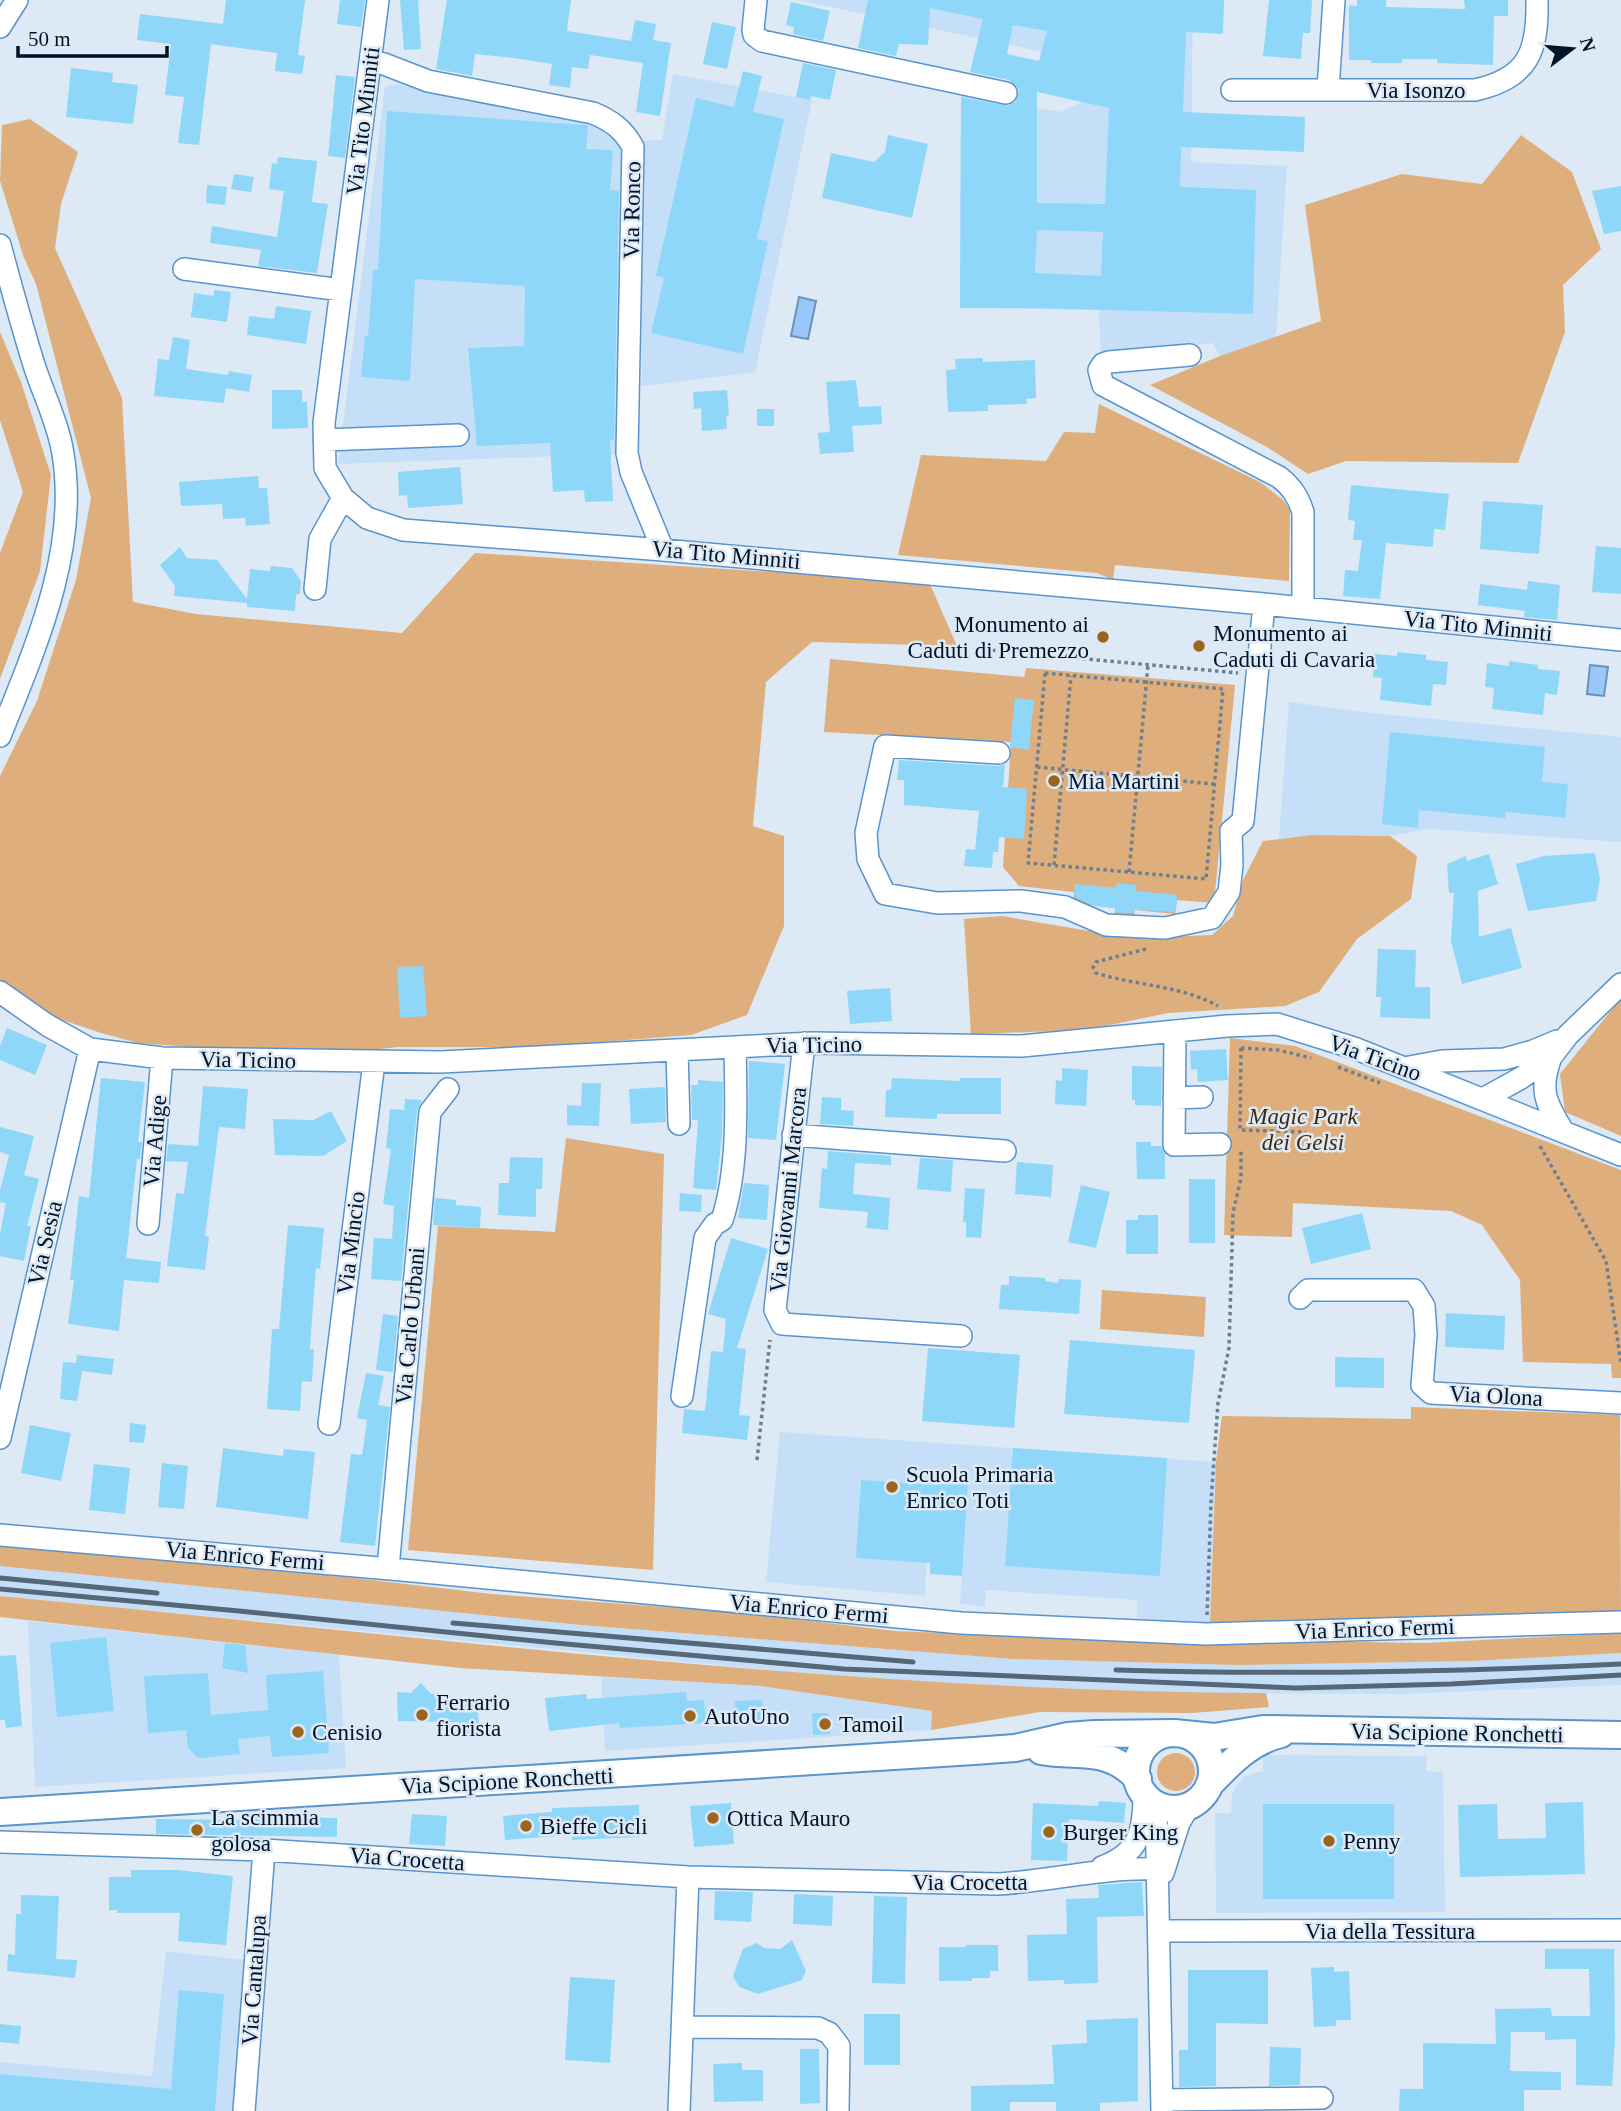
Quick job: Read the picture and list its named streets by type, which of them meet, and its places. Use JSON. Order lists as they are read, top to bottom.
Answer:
{
  "streets": {
    "main road": ["Via Scipione Ronchetti"],
    "street": [
      "Via Isonzo",
      "Via Tito Minniti",
      "Via Ronco",
      "Via Ticino",
      "Via Adige",
      "Via Giovanni Marcora",
      "Via Sesia",
      "Via Mincio",
      "Via Carlo Urbani",
      "Via Olona",
      "Via Enrico Fermi",
      "Via Crocetta",
      "Via della Tessitura",
      "Via Cantalupa"
    ]
  },
  "crossings": [
    ["Via Tito Minniti", "Via Ronco"],
    ["Via Ticino", "Via Adige"],
    ["Via Ticino", "Via Giovanni Marcora"],
    ["Via Ticino", "Via Sesia"],
    ["Via Ticino", "Via Mincio"],
    ["Via Carlo Urbani", "Via Enrico Fermi"],
    ["Via Scipione Ronchetti", "Via Crocetta"],
    ["Via Crocetta", "Via Cantalupa"]
  ],
  "parks": ["Magic Park dei Gelsi"],
  "places": [
    "Monumento ai Caduti di Premezzo",
    "Monumento ai Caduti di Cavaria",
    "Mia Martini",
    "Scuola Primaria Enrico Toti",
    "Ferrario fiorista",
    "AutoUno",
    "Tamoil",
    "Cenisio",
    "Ottica Mauro",
    "Bieffe Cicli",
    "La scimmia golosa",
    "Burger King",
    "Penny"
  ],
  "scale_bar": "50 m",
  "north": "right"
}
